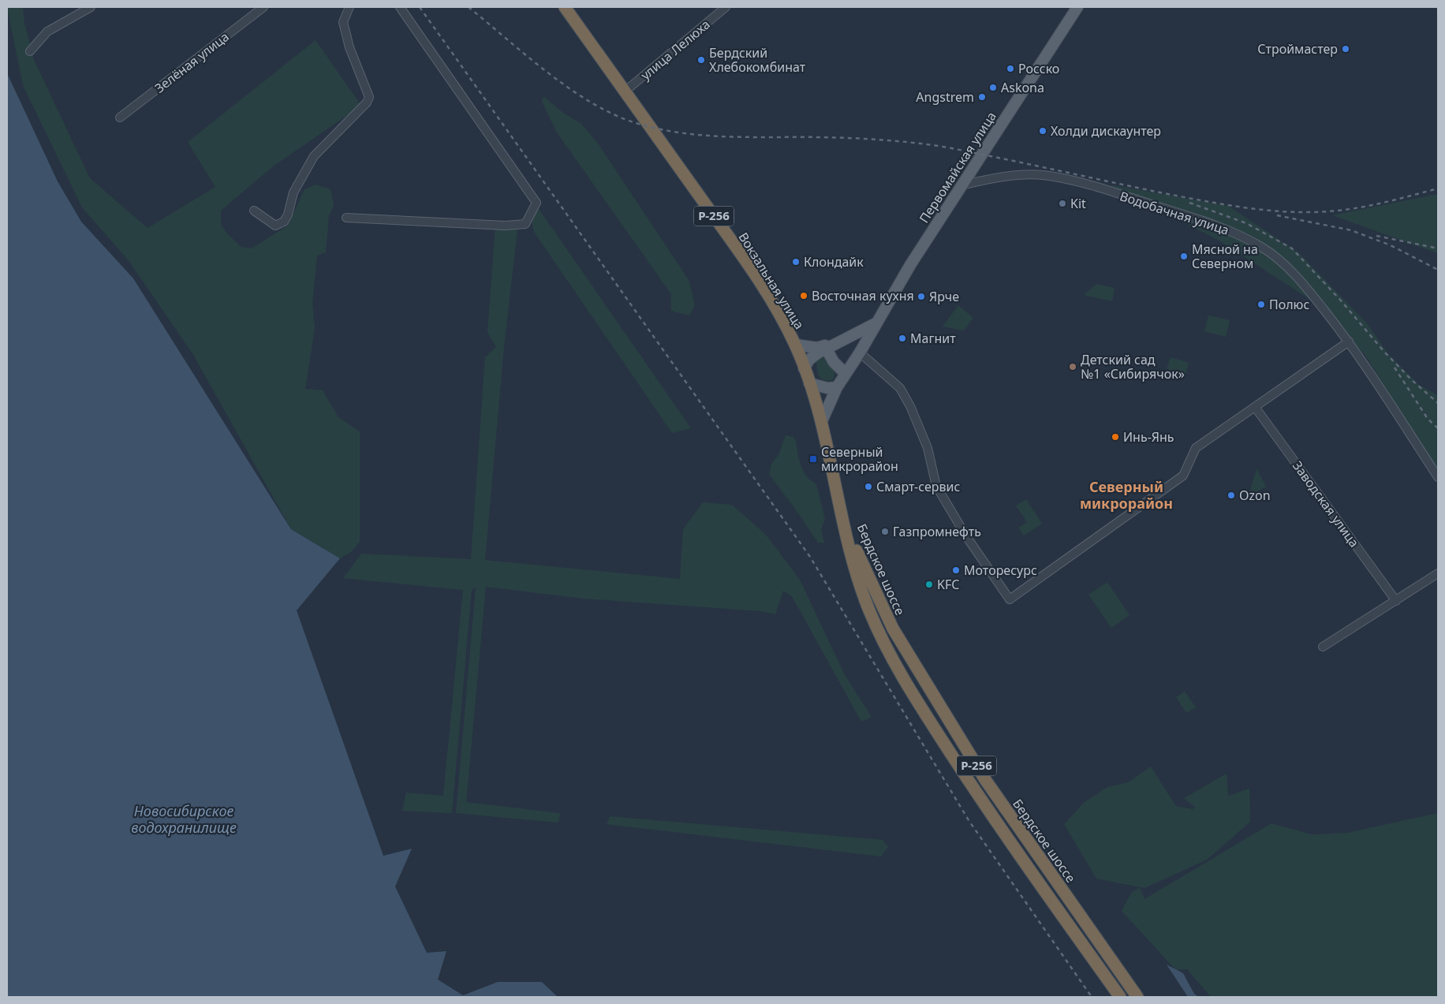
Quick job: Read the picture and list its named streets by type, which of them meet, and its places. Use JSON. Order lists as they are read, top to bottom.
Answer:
{
  "streets": {
    "highway": ["Р-256", "Вокзальная улица", "Бердское шоссе"],
    "main road": ["Первомайская улица"],
    "street": [
      "улица Лелюха",
      "Зелёная улица",
      "Водобачная улица",
      "Заводская улица"
    ]
  },
  "crossings": [
    ["улица Лелюха", "Вокзальная улица"],
    ["Первомайская улица", "Водобачная улица"],
    ["Первомайская улица", "Вокзальная улица"],
    ["Вокзальная улица", "Бердское шоссе"]
  ],
  "districts": ["Северный микрорайон"],
  "water": ["Новосибирское водохранилище"],
  "places": {
    "other": [
      "Строймастер",
      "Бердский Хлебокомбинат",
      "Росско",
      "Askona",
      "Angstrem",
      "Холди дискаунтер",
      "Kit",
      "Мясной на Северном",
      "Клондайк",
      "Восточная кухня",
      "Ярче",
      "Полюс",
      "Магнит",
      "Детский сад №1 «Сибирячок»",
      "Инь-Янь",
      "Смарт-сервис",
      "Ozon",
      "Газпромнефть",
      "Моторесурс",
      "KFC"
    ],
    "transit": ["Северный микрорайон"]
  }
}
